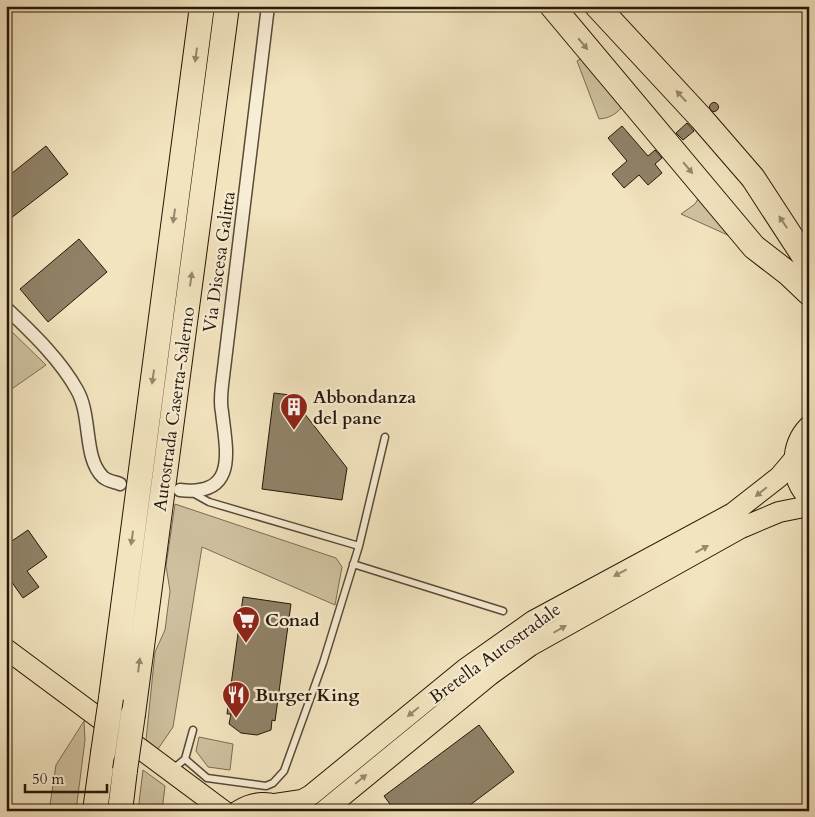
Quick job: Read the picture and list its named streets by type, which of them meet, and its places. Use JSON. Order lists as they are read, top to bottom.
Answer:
{
  "streets": {
    "highway": ["Autostrada Caserta-Salerno"],
    "main road": ["Bretella Autostradale"],
    "street": ["Via Discesa Galitta"]
  },
  "places": {
    "building": ["Abbondanza del pane"],
    "supermarket": ["Conad"],
    "restaurant": ["Burger King"]
  },
  "scale_bar": "50 m"
}
